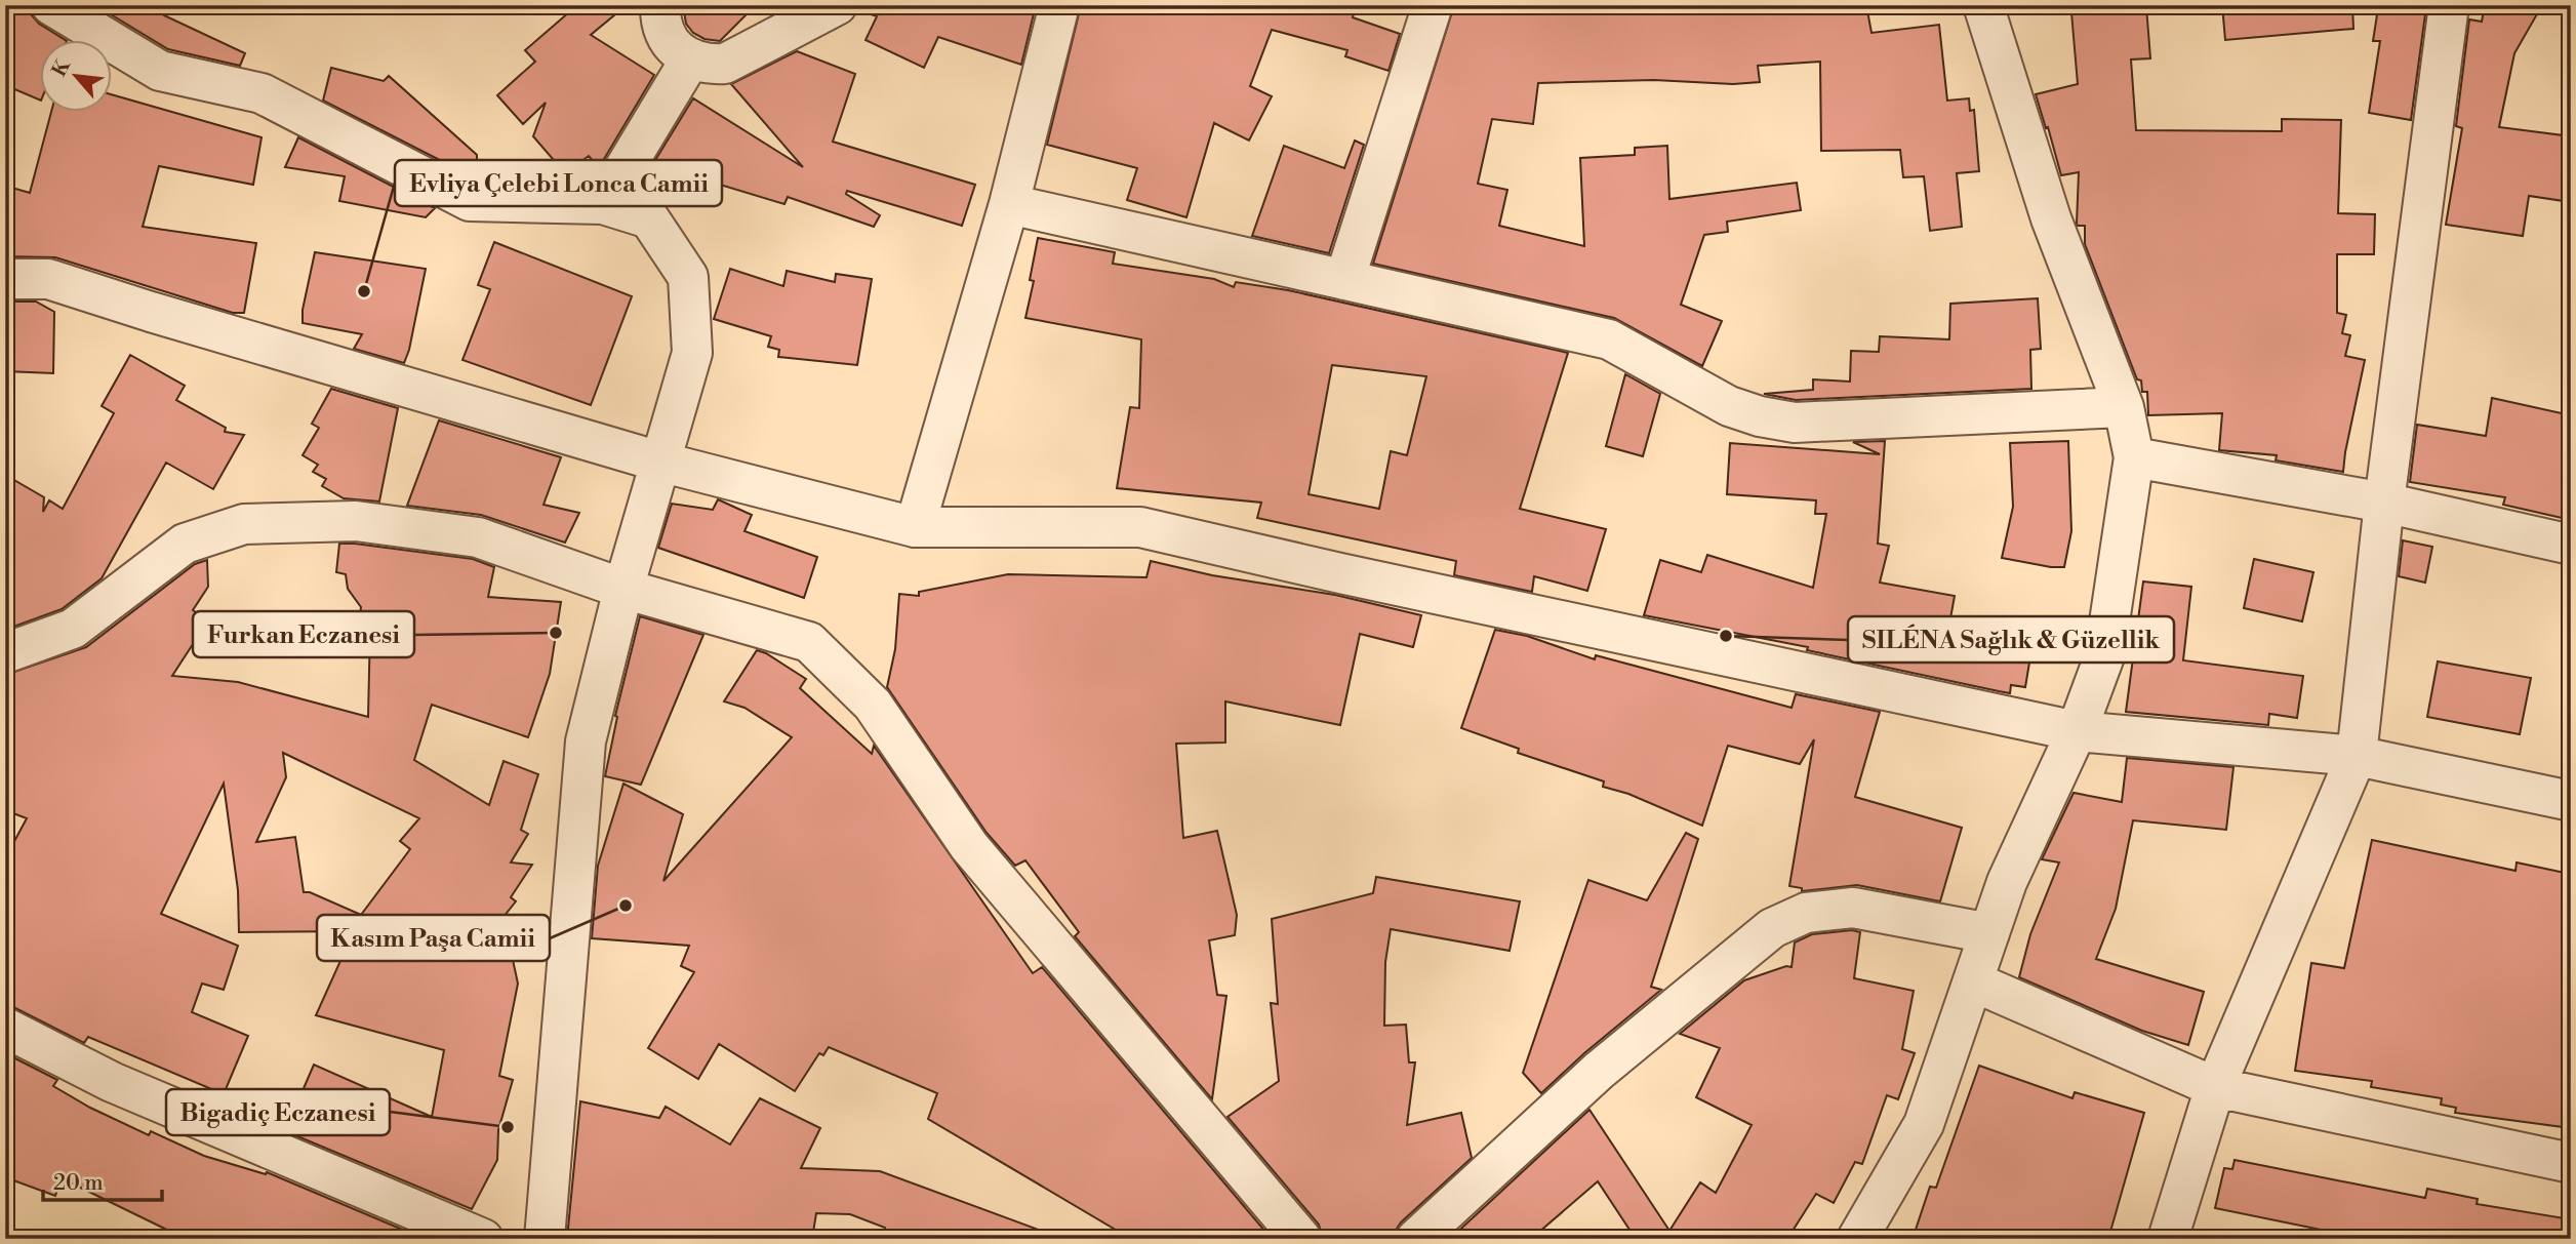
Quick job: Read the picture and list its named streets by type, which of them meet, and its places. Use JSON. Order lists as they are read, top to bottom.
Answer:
{
  "places": [
    "Evliya Çelebi Lonca Camii",
    "Furkan Eczanesi",
    "SILÉNA Sağlık & Güzellik",
    "Kasım Paşa Camii",
    "Bigadiç Eczanesi"
  ],
  "scale_bar": "20 m",
  "north": "top left"
}
